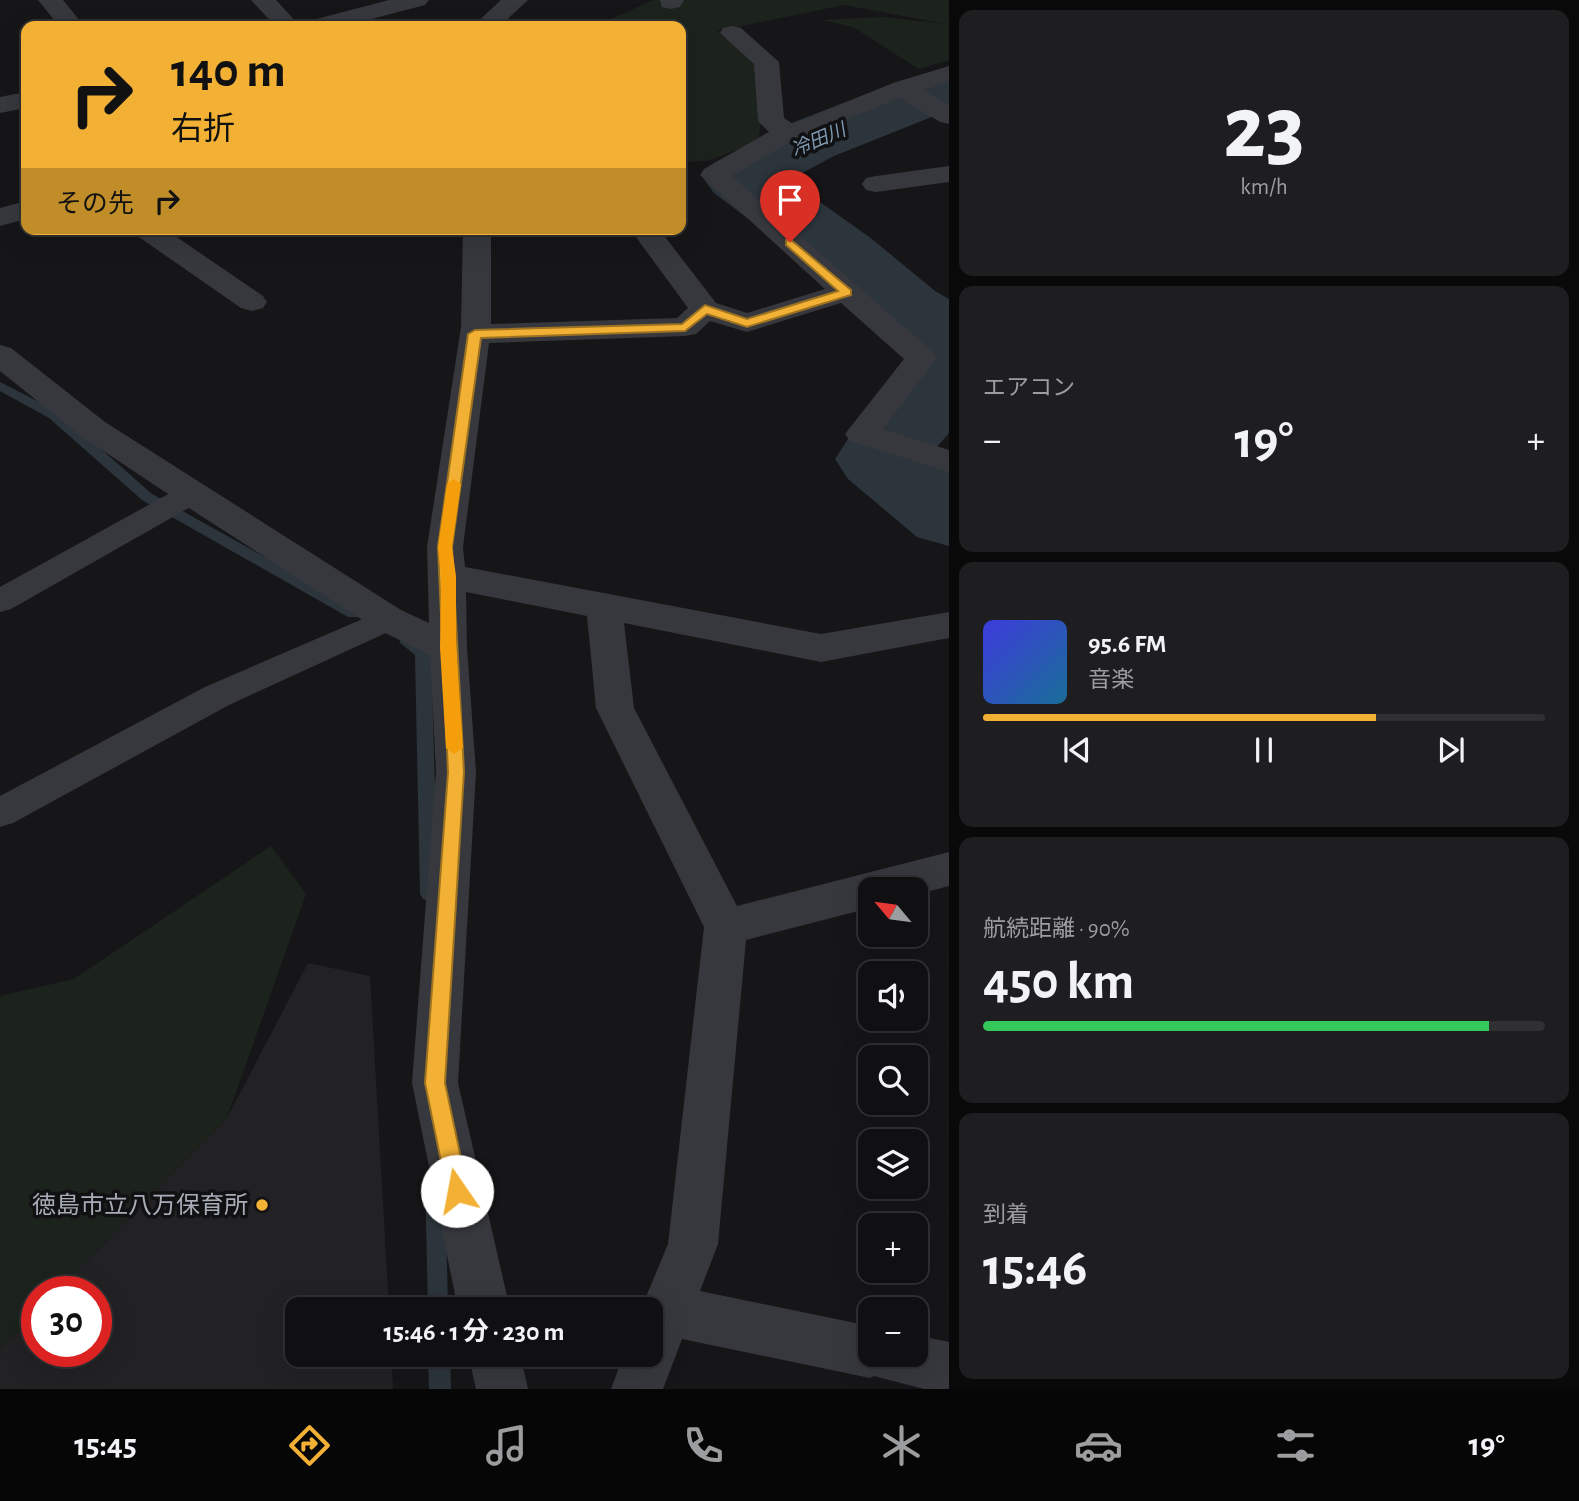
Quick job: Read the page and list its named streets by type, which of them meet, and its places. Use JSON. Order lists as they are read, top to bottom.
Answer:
{
  "water": ["冷田川"],
  "places": ["徳島市立八万保育所"],
  "north": "top left",
  "page": {
    "tile": [
      ["23", "km/h"],
      "エアコン",
      ["航続距離 · 90%", "450 km"],
      ["到着", "15:46"]
    ],
    "turn": ["140 m", "右折"],
    "then": "その先",
    "heat": ["−", "19°", "+"],
    "song": ["95.6 FM", "音楽"],
    "map_buttons": ["+", "−"],
    "limit": "30",
    "trip": "15:46 · 1 分 · 230 m",
    "tabs": ["15:45", "19°"]
  }
}
